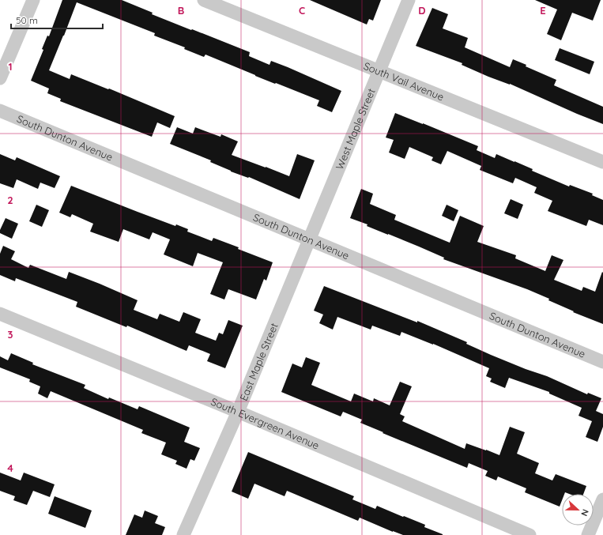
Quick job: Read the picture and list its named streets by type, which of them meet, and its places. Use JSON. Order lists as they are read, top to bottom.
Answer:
{
  "streets": {
    "street": [
      "South Vail Avenue",
      "West Maple Street",
      "South Dunton Avenue",
      "East Maple Street",
      "South Evergreen Avenue"
    ]
  },
  "crossings": [
    ["South Vail Avenue", "West Maple Street"],
    ["West Maple Street", "South Dunton Avenue"],
    ["West Maple Street", "East Maple Street"],
    ["South Dunton Avenue", "East Maple Street"],
    ["East Maple Street", "South Evergreen Avenue"]
  ],
  "scale_bar": "50 m",
  "north": "right",
  "grid": {
    "columns": [
      "B",
      "C",
      "D",
      "E"
    ],
    "rows": [
      "1",
      "2",
      "3",
      "4"
    ]
  }
}
